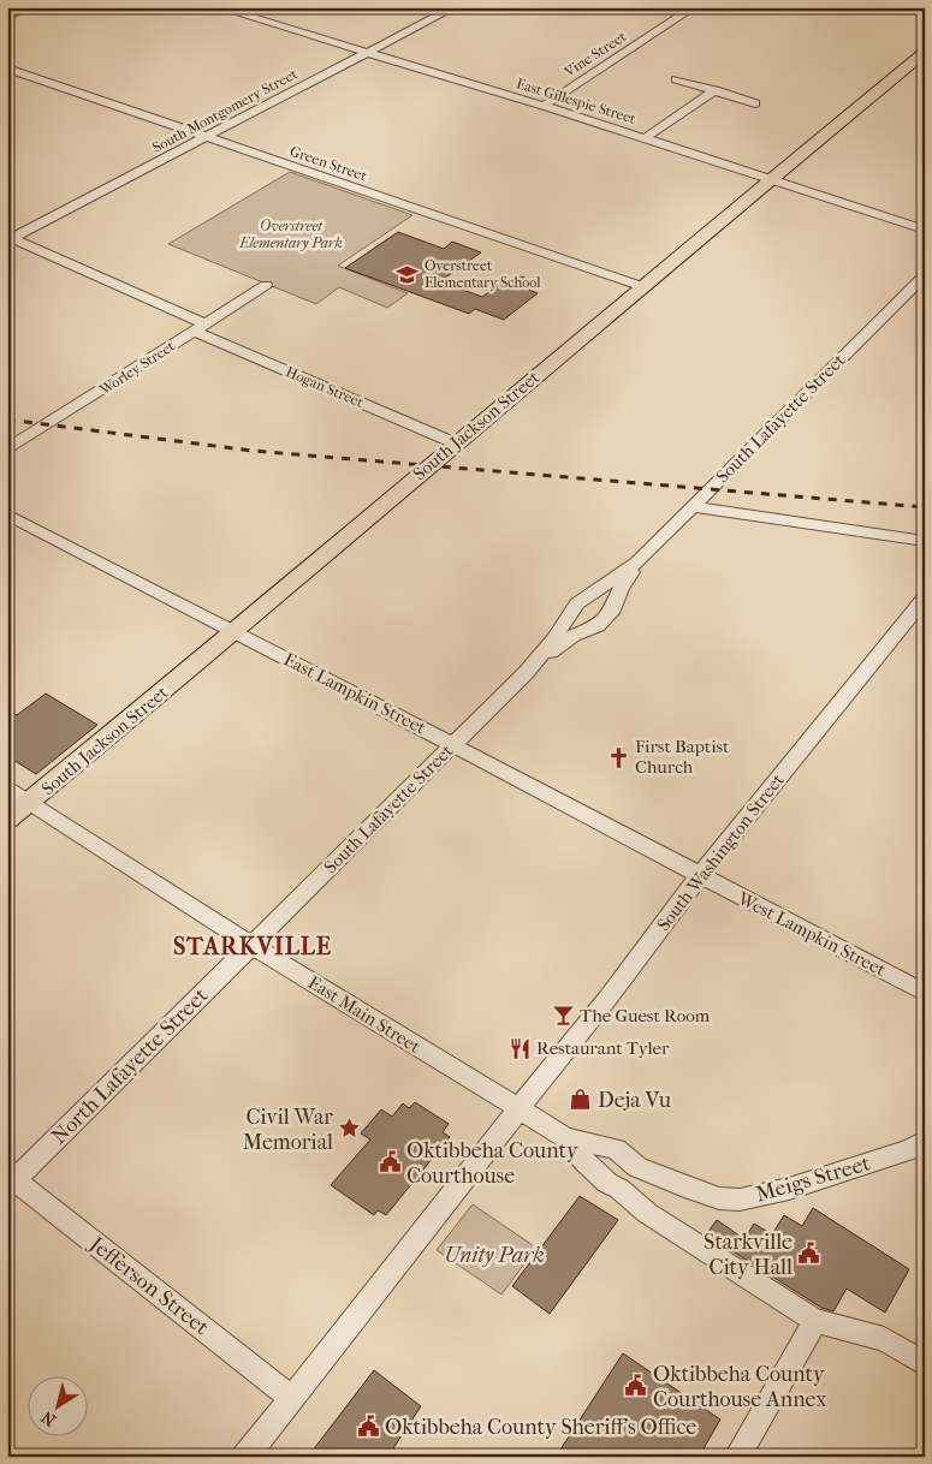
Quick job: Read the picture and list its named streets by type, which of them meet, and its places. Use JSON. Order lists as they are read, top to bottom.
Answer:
{
  "streets": {
    "main road": ["South Jackson Street"],
    "street": [
      "Vine Street",
      "East Gillespie Street",
      "South Montgomery Street",
      "Green Street",
      "Worley Street",
      "Hogan Street",
      "South Lafayette Street",
      "East Lampkin Street",
      "South Washington Street",
      "West Lampkin Street",
      "East Main Street",
      "North Lafayette Street",
      "Meigs Street",
      "Jefferson Street"
    ]
  },
  "crossings": [
    ["Vine Street", "East Gillespie Street"],
    ["East Gillespie Street", "South Montgomery Street"],
    ["East Gillespie Street", "South Jackson Street"],
    ["South Montgomery Street", "Green Street"],
    ["South Montgomery Street", "Hogan Street"],
    ["Green Street", "South Jackson Street"],
    ["Worley Street", "Hogan Street"],
    ["Hogan Street", "South Jackson Street"],
    ["South Lafayette Street", "East Lampkin Street"],
    ["South Lafayette Street", "East Main Street"],
    ["South Lafayette Street", "North Lafayette Street"],
    ["South Jackson Street", "East Lampkin Street"],
    ["South Jackson Street", "East Main Street"],
    ["East Lampkin Street", "South Washington Street"],
    ["East Lampkin Street", "West Lampkin Street"],
    ["South Washington Street", "West Lampkin Street"],
    ["South Washington Street", "East Main Street"],
    ["South Washington Street", "Jefferson Street"],
    ["East Main Street", "North Lafayette Street"],
    ["East Main Street", "Meigs Street"],
    ["North Lafayette Street", "Jefferson Street"]
  ],
  "districts": ["STARKVILLE"],
  "parks": ["Overstreet Elementary Park", "Unity Park"],
  "places": {
    "school or university": ["Overstreet Elementary School"],
    "church": ["First Baptist Church"],
    "bar": ["The Guest Room"],
    "restaurant": ["Restaurant Tyler"],
    "shop": ["Deja Vu"],
    "place": ["Civil War Memorial"],
    "public building": [
      "Oktibbeha County Courthouse",
      "Starkville City Hall",
      "Oktibbeha County Courthouse Annex",
      "Oktibbeha County Sheriff's Office"
    ]
  },
  "north": "bottom left"
}
